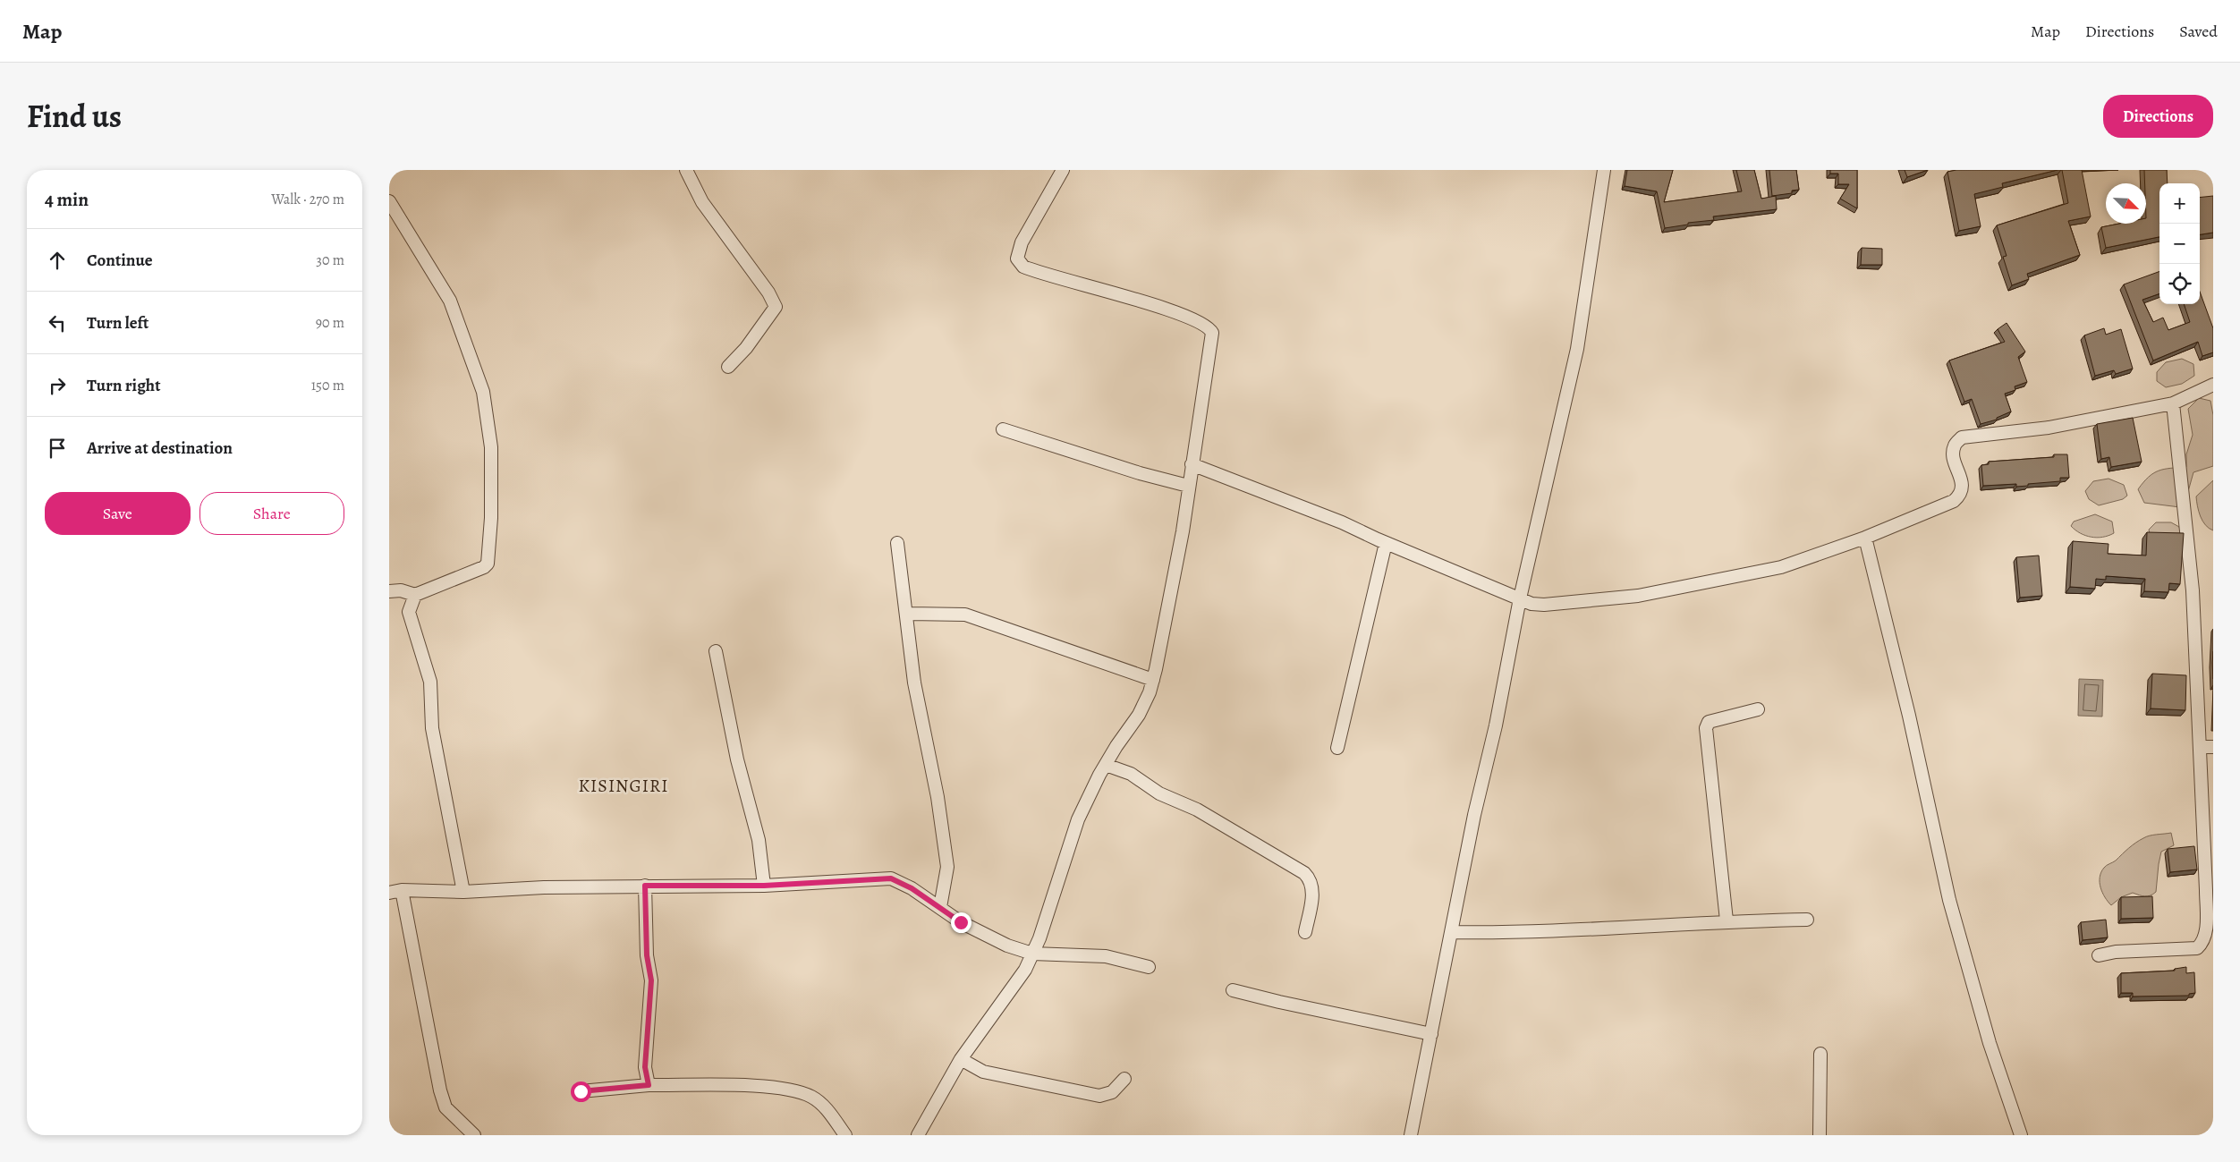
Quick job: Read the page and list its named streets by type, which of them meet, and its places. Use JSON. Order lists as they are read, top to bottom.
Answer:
{
  "districts": ["KISINGIRI"],
  "north": "bottom right",
  "page": {
    "header": "Map",
    "nav": ["Map", "Directions", "Saved"],
    "title": "Find us",
    "buttons": [
      "Directions",
      ["Save", "Share"]
    ],
    "heading": ["4 min", "Walk · 270 m"],
    "map_buttons": ["+", "−"],
    "list": [
      ["Continue", "30 m"],
      ["Turn left", "90 m"],
      ["Turn right", "150 m"],
      "Arrive at destination"
    ]
  }
}
